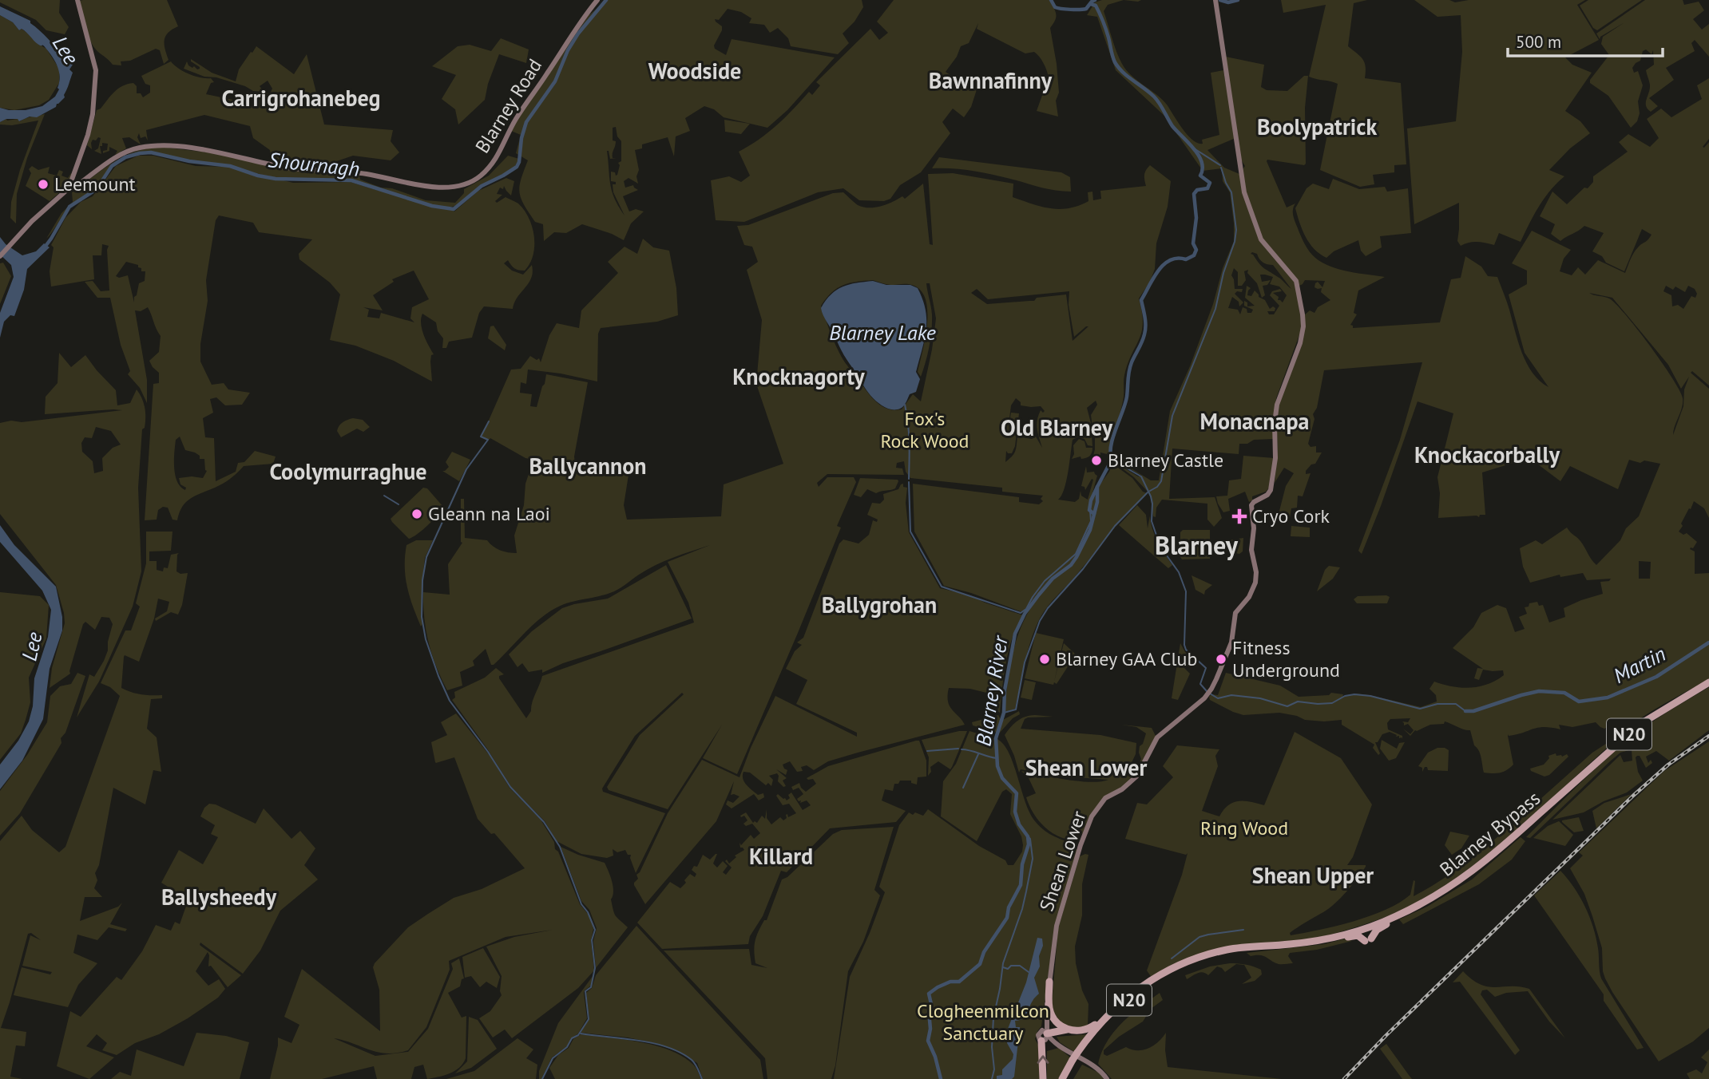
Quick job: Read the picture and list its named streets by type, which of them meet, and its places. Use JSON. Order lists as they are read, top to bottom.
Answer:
{
  "streets": {
    "highway": ["N20", "Blarney Bypass"],
    "main road": ["Blarney Road", "Shean Lower"]
  },
  "districts": [
    "Woodside",
    "Bawnnafinny",
    "Carrigrohanebeg",
    "Boolypatrick",
    "Knocknagorty",
    "Monacnapa",
    "Old Blarney",
    "Knockacorbally",
    "Ballycannon",
    "Coolymurraghue",
    "Blarney",
    "Ballygrohan",
    "Shean Lower",
    "Killard",
    "Shean Upper",
    "Ballysheedy"
  ],
  "water": [
    "Lee",
    "Shournagh",
    "Blarney Lake",
    "Martin",
    "Blarney River"
  ],
  "parks": ["Fox's Rock Wood", "Ring Wood", "Clogheenmilcon Sanctuary"],
  "places": {
    "other": [
      "Leemount",
      "Blarney Castle",
      "Gleann na Laoi",
      "Blarney GAA Club",
      "Fitness Underground"
    ],
    "health": ["Cryo Cork"]
  },
  "scale_bar": "500 m"
}
